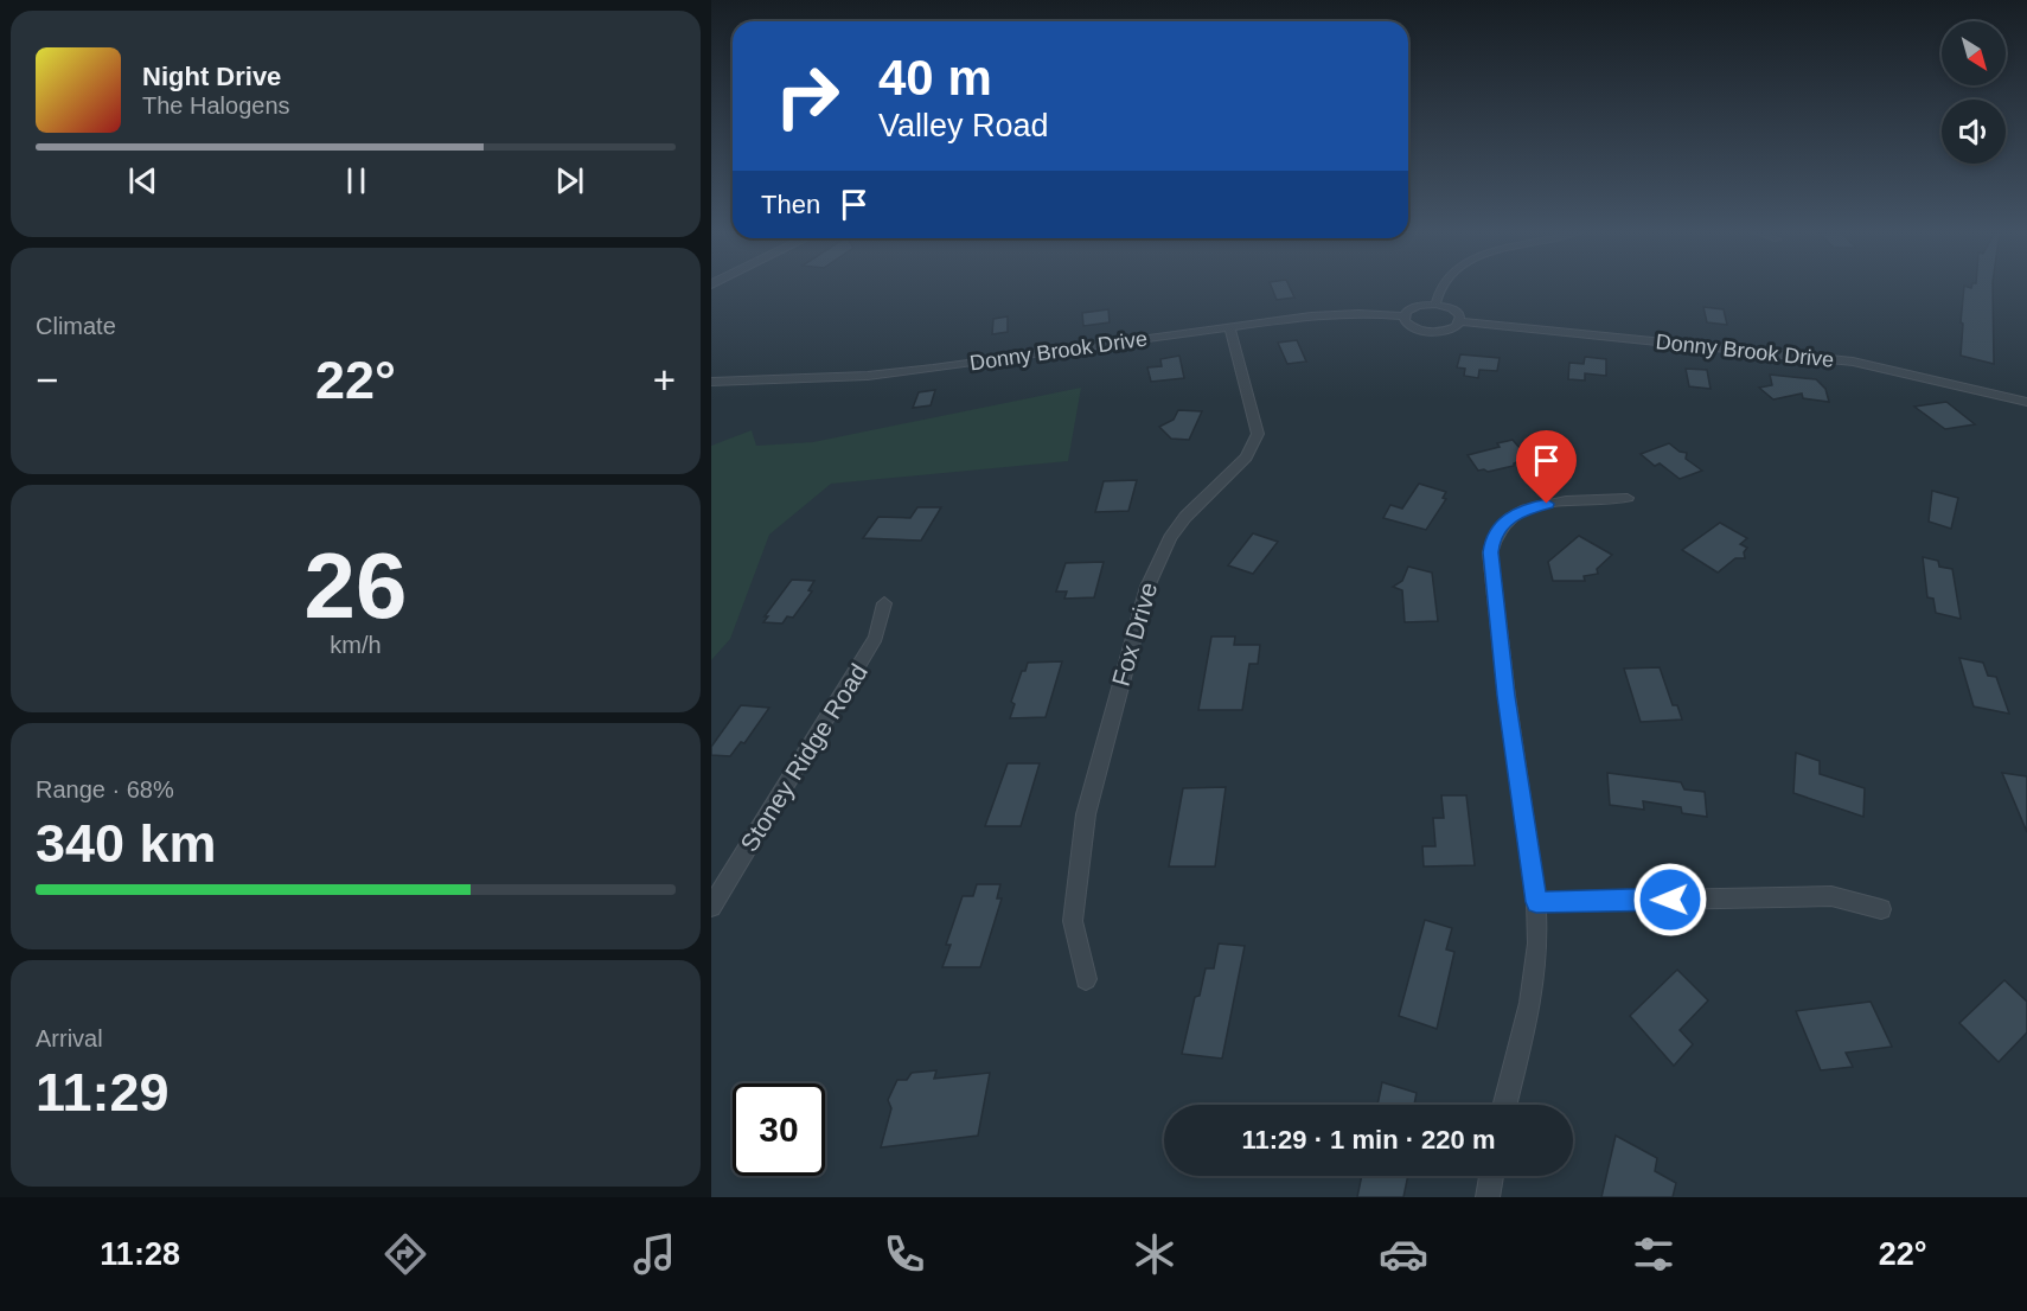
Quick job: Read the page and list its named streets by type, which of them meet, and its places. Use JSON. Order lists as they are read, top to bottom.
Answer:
{
  "streets": {
    "street": ["Donny Brook Drive", "Fox Drive", "Stoney Ridge Road"]
  },
  "crossings": [
    ["Donny Brook Drive", "Fox Drive"]
  ],
  "north": "bottom right",
  "page": {
    "turn": ["40 m", "Valley Road"],
    "song": ["Night Drive", "The Halogens"],
    "then": "Then",
    "tile": [
      "Climate",
      ["26", "km/h"],
      ["Range · 68%", "340 km"],
      ["Arrival", "11:29"]
    ],
    "heat": ["−", "22°", "+"],
    "limit": "30",
    "trip": "11:29 · 1 min · 220 m",
    "tabs": ["11:28", "22°"]
  }
}
